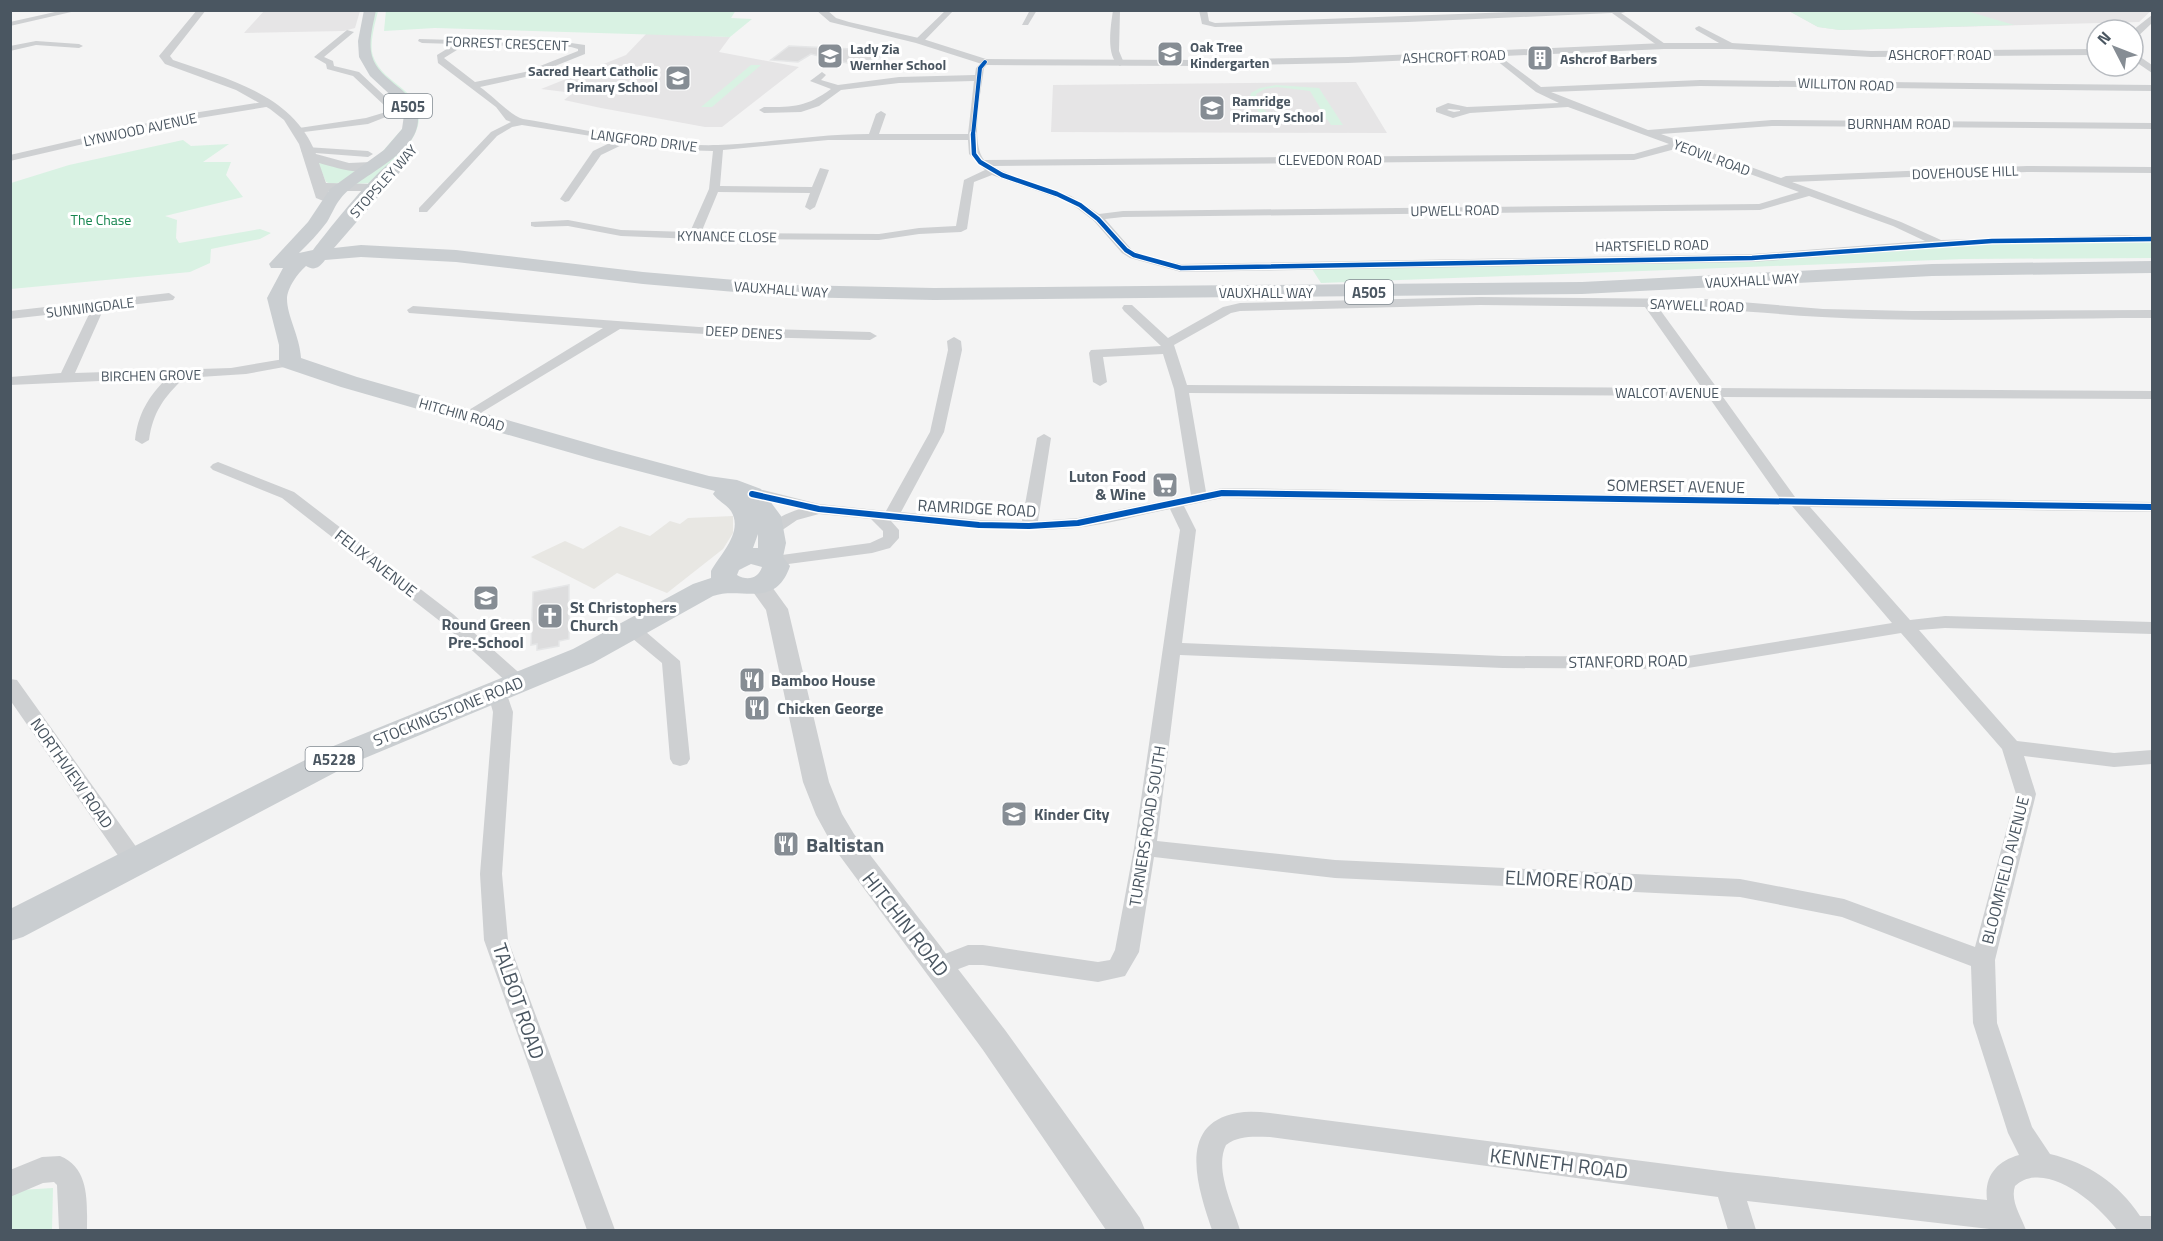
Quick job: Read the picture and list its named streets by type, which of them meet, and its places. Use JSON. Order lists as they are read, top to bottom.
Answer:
{
  "streets": {
    "main road": [
      "A505",
      "STOPSLEY WAY",
      "VAUXHALL WAY",
      "HITCHIN ROAD",
      "STOCKINGSTONE ROAD",
      "A5228"
    ],
    "street": [
      "FORREST CRESCENT",
      "ASHCROFT ROAD",
      "WILLITON ROAD",
      "BURNHAM ROAD",
      "LYNWOOD AVENUE",
      "LANGFORD DRIVE",
      "YEOVIL ROAD",
      "CLEVEDON ROAD",
      "DOVEHOUSE HILL",
      "UPWELL ROAD",
      "KYNANCE CLOSE",
      "HARTSFIELD ROAD",
      "SAYWELL ROAD",
      "SUNNINGDALE",
      "DEEP DENES",
      "BIRCHEN GROVE",
      "WALCOT AVENUE",
      "SOMERSET AVENUE",
      "RAMRIDGE ROAD",
      "FELIX AVENUE",
      "STANFORD ROAD",
      "NORTHVIEW ROAD",
      "TURNERS ROAD SOUTH",
      "BLOOMFIELD AVENUE",
      "ELMORE ROAD",
      "TALBOT ROAD",
      "KENNETH ROAD"
    ]
  },
  "crossings": [
    ["FORREST CRESCENT", "LANGFORD DRIVE"],
    ["ASHCROFT ROAD", "YEOVIL ROAD"],
    ["WILLITON ROAD", "YEOVIL ROAD"],
    ["A505", "STOPSLEY WAY"],
    ["A505", "VAUXHALL WAY"],
    ["BURNHAM ROAD", "YEOVIL ROAD"],
    ["YEOVIL ROAD", "CLEVEDON ROAD"],
    ["YEOVIL ROAD", "DOVEHOUSE HILL"],
    ["YEOVIL ROAD", "UPWELL ROAD"],
    ["YEOVIL ROAD", "HARTSFIELD ROAD"],
    ["CLEVEDON ROAD", "HARTSFIELD ROAD"],
    ["STOPSLEY WAY", "VAUXHALL WAY"],
    ["UPWELL ROAD", "HARTSFIELD ROAD"],
    ["KYNANCE CLOSE", "HARTSFIELD ROAD"],
    ["SAYWELL ROAD", "BLOOMFIELD AVENUE"],
    ["BIRCHEN GROVE", "HITCHIN ROAD"],
    ["WALCOT AVENUE", "BLOOMFIELD AVENUE"],
    ["HITCHIN ROAD", "RAMRIDGE ROAD"],
    ["HITCHIN ROAD", "STOCKINGSTONE ROAD"],
    ["HITCHIN ROAD", "TURNERS ROAD SOUTH"],
    ["SOMERSET AVENUE", "RAMRIDGE ROAD"],
    ["SOMERSET AVENUE", "BLOOMFIELD AVENUE"],
    ["RAMRIDGE ROAD", "TURNERS ROAD SOUTH"],
    ["FELIX AVENUE", "STOCKINGSTONE ROAD"],
    ["FELIX AVENUE", "TALBOT ROAD"],
    ["STANFORD ROAD", "TURNERS ROAD SOUTH"],
    ["STANFORD ROAD", "BLOOMFIELD AVENUE"],
    ["STOCKINGSTONE ROAD", "NORTHVIEW ROAD"],
    ["STOCKINGSTONE ROAD", "TALBOT ROAD"],
    ["TURNERS ROAD SOUTH", "ELMORE ROAD"],
    ["BLOOMFIELD AVENUE", "ELMORE ROAD"]
  ],
  "parks": ["The Chase"],
  "places": {
    "school or university": [
      "Oak Tree Kindergarten",
      "Lady Zia Wernher School",
      "Sacred Heart Catholic Primary School",
      "Ramridge Primary School",
      "Round Green Pre-School",
      "Kinder City"
    ],
    "building": ["Ashcrof Barbers"],
    "supermarket": ["Luton Food & Wine"],
    "church": ["St Christophers Church"],
    "restaurant": ["Bamboo House", "Chicken George", "Baltistan"]
  },
  "north": "top left"
}
